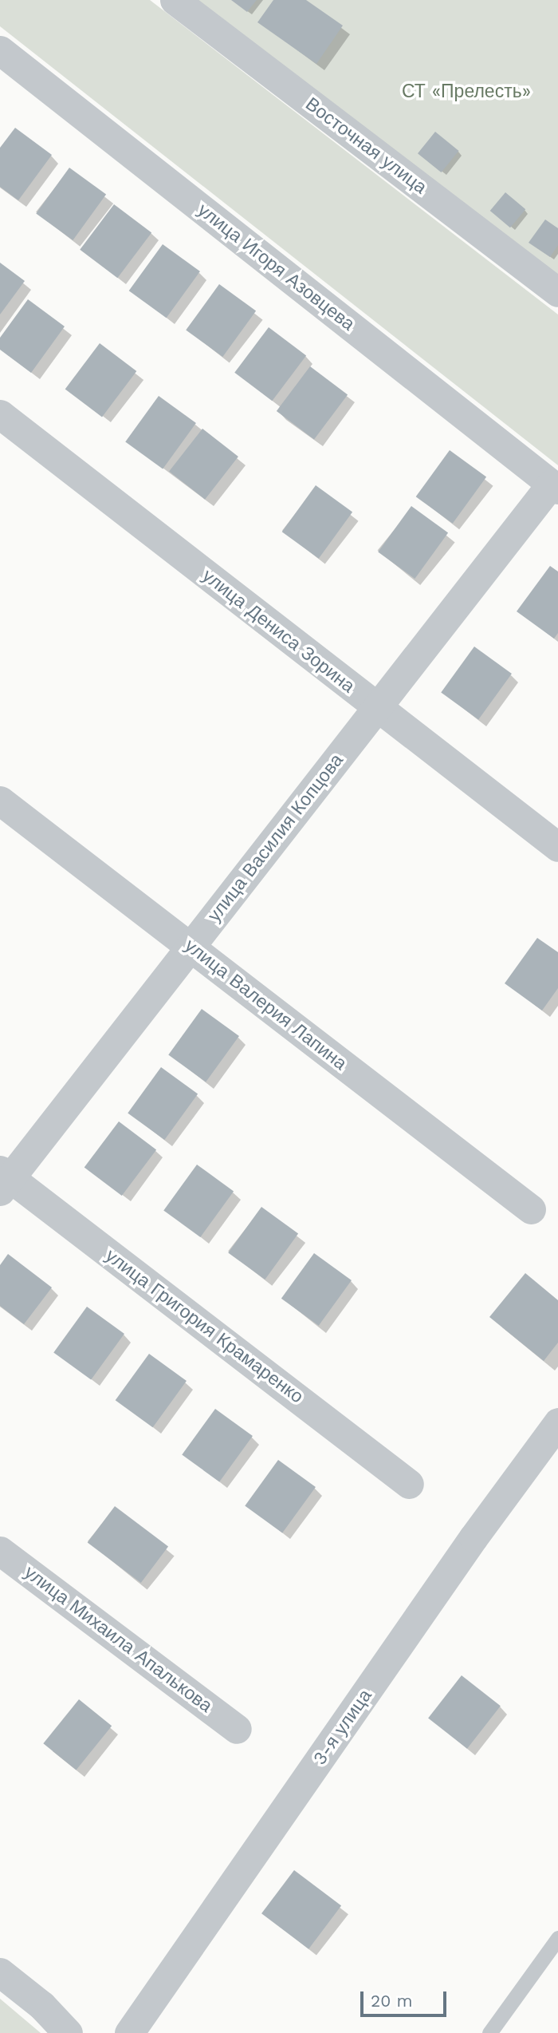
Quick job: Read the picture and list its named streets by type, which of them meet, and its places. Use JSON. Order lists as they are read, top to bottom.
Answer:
{
  "streets": {
    "street": [
      "Восточная улица",
      "улица Игоря Азовцева",
      "улица Дениса Зорина",
      "улица Василия Копцова",
      "улица Валерия Лапина",
      "улица Григория Крамаренко",
      "улица Михаила Апалькова",
      "3-я улица"
    ]
  },
  "crossings": [
    ["улица Игоря Азовцева", "улица Василия Копцова"],
    ["улица Дениса Зорина", "улица Василия Копцова"],
    ["улица Василия Копцова", "улица Валерия Лапина"],
    ["улица Василия Копцова", "улица Григория Крамаренко"]
  ],
  "parks": ["СТ «Прелесть»"],
  "scale_bar": "20 m"
}
